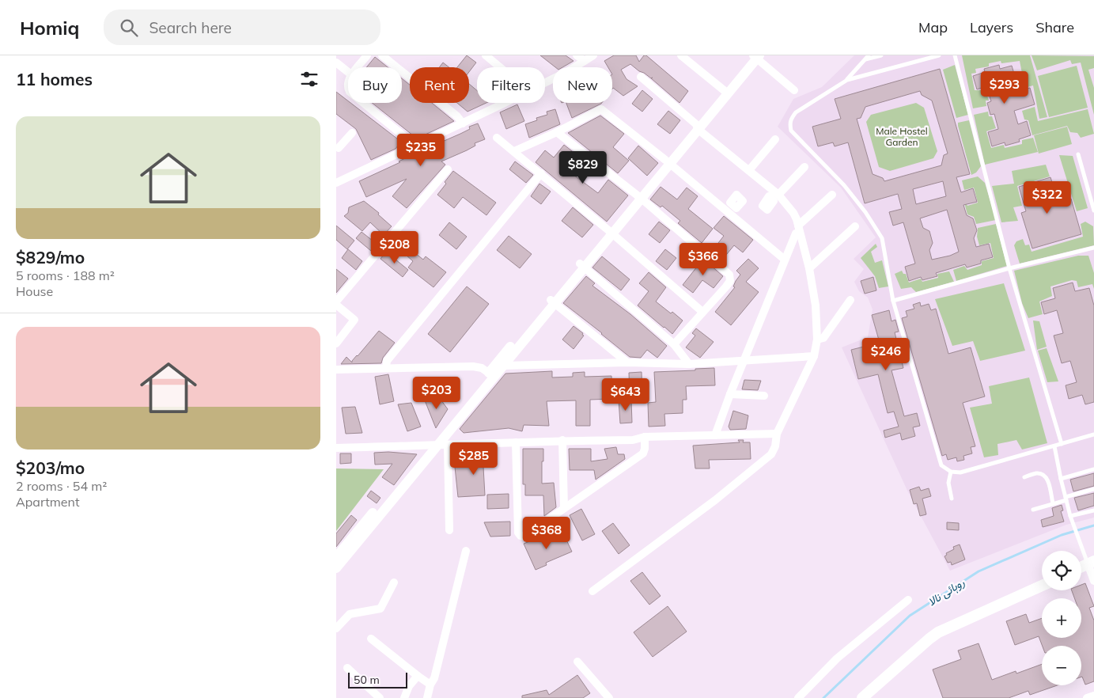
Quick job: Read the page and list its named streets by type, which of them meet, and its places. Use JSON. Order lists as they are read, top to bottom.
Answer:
{
  "water": ["روہائی نالا"],
  "parks": ["Male Hostel Garden"],
  "scale_bar": "50 m",
  "page": {
    "header": "Homiq",
    "search": "Search here",
    "nav": ["Map", "Layers", "Share"],
    "heading": "11 homes",
    "chip": [
      "Buy",
      "Rent",
      "Filters",
      "New"
    ],
    "price": [
      "$293",
      "$235",
      "$829",
      "$322",
      "$208",
      "$366",
      "$246",
      "$203",
      "$643",
      "$285",
      "$368"
    ],
    "list": [
      {
        "name": "$829/mo",
        "note": "5 rooms · 188 m² · House"
      },
      {
        "name": "$203/mo",
        "note": "2 rooms · 54 m² · Apartment"
      }
    ],
    "map_buttons": ["+", "−"],
    "scale": "50 m"
  }
}
